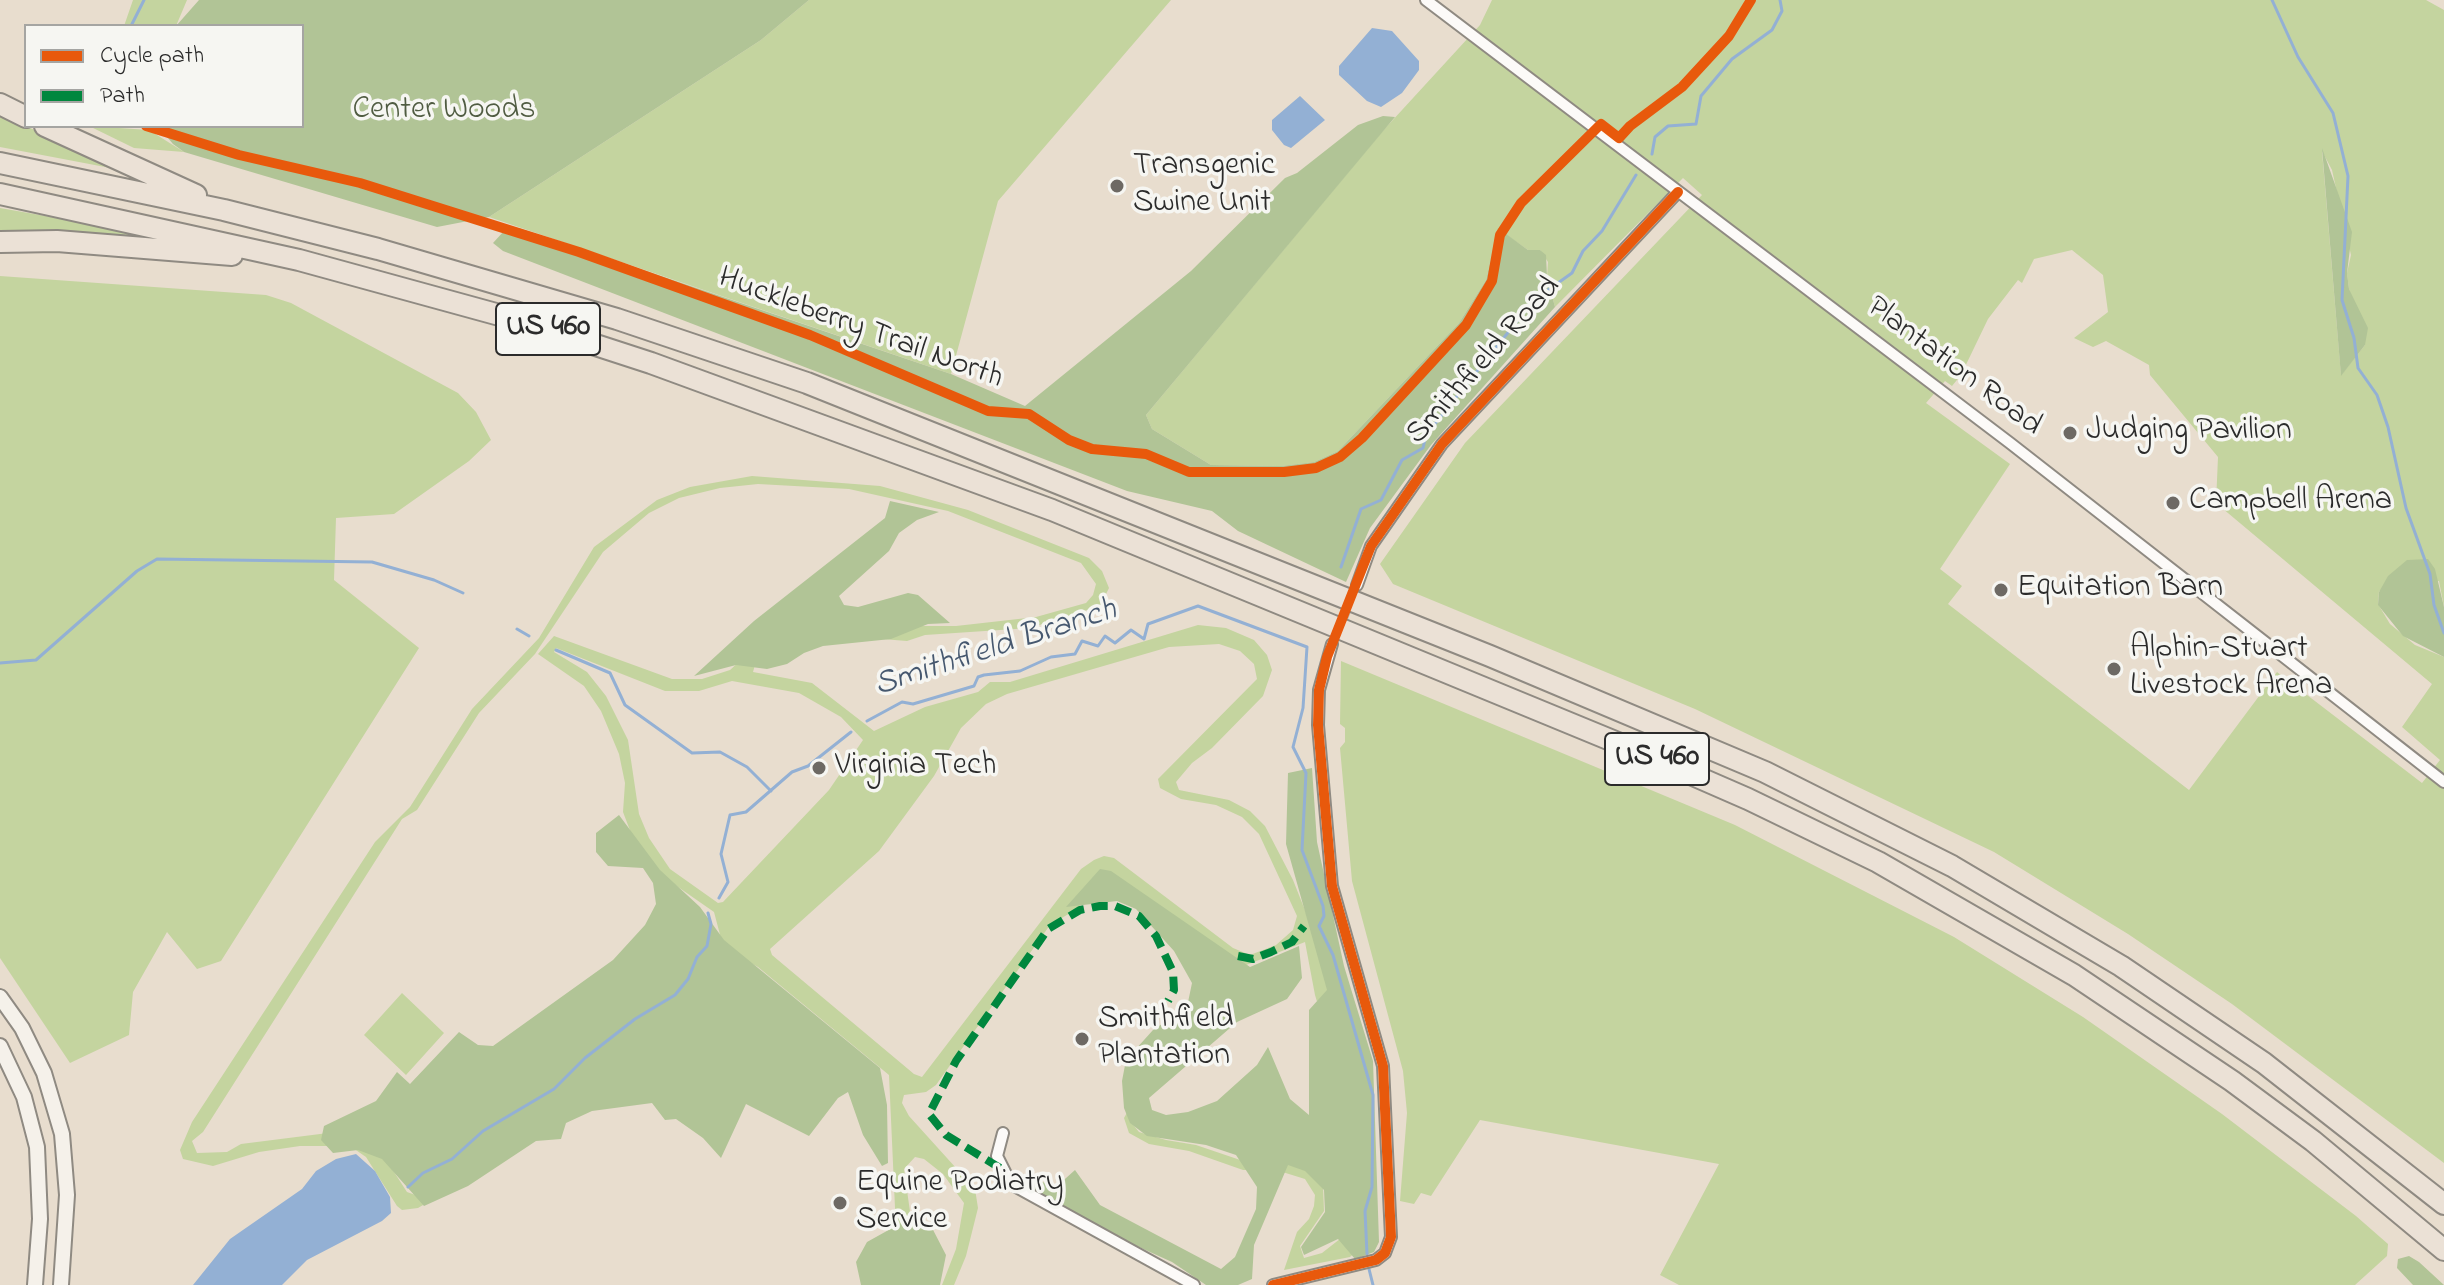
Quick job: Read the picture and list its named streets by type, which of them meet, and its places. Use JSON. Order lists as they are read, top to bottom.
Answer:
{
  "streets": {
    "highway": ["US 460"],
    "street": ["Smithfield Road", "Plantation Road"],
    "cycle path": ["Huckleberry Trail North"]
  },
  "crossings": [
    ["Smithfield Road", "Plantation Road"]
  ],
  "water": ["Smithfield Branch"],
  "parks": ["Center Woods"],
  "places": [
    "Transgenic Swine Unit",
    "Judging Pavilion",
    "Campbell Arena",
    "Equitation Barn",
    "Alphin-Stuart Livestock Arena",
    "Virginia Tech",
    "Smithfield Plantation",
    "Equine Podiatry Service"
  ],
  "legend": ["Cycle path", "Path"]
}
